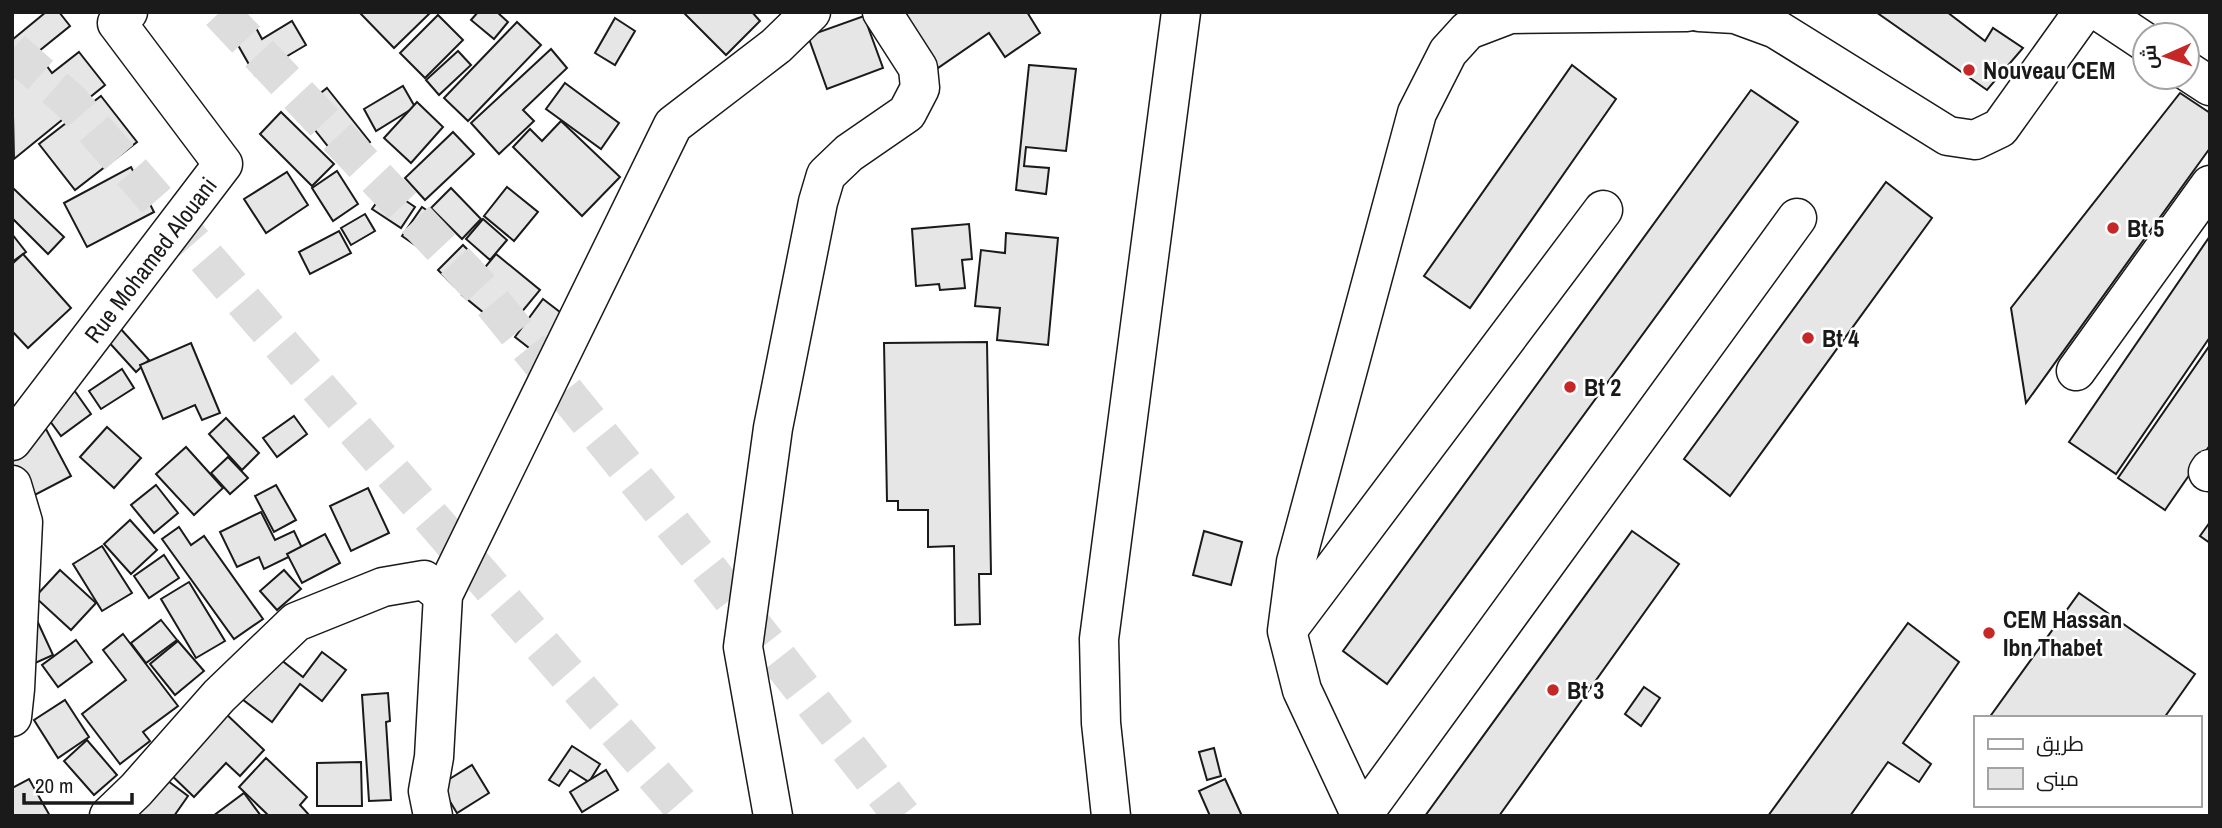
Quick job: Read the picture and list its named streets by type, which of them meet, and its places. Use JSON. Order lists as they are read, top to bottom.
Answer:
{
  "streets": {
    "street": ["Rue Mohamed Alouani"]
  },
  "places": [
    "Nouveau CEM",
    "Bt 5",
    "Bt 4",
    "Bt 2",
    "CEM Hassan Ibn Thabet",
    "Bt 3"
  ],
  "legend": ["طريق", "مبنى"],
  "scale_bar": "20 m",
  "north": "left"
}
